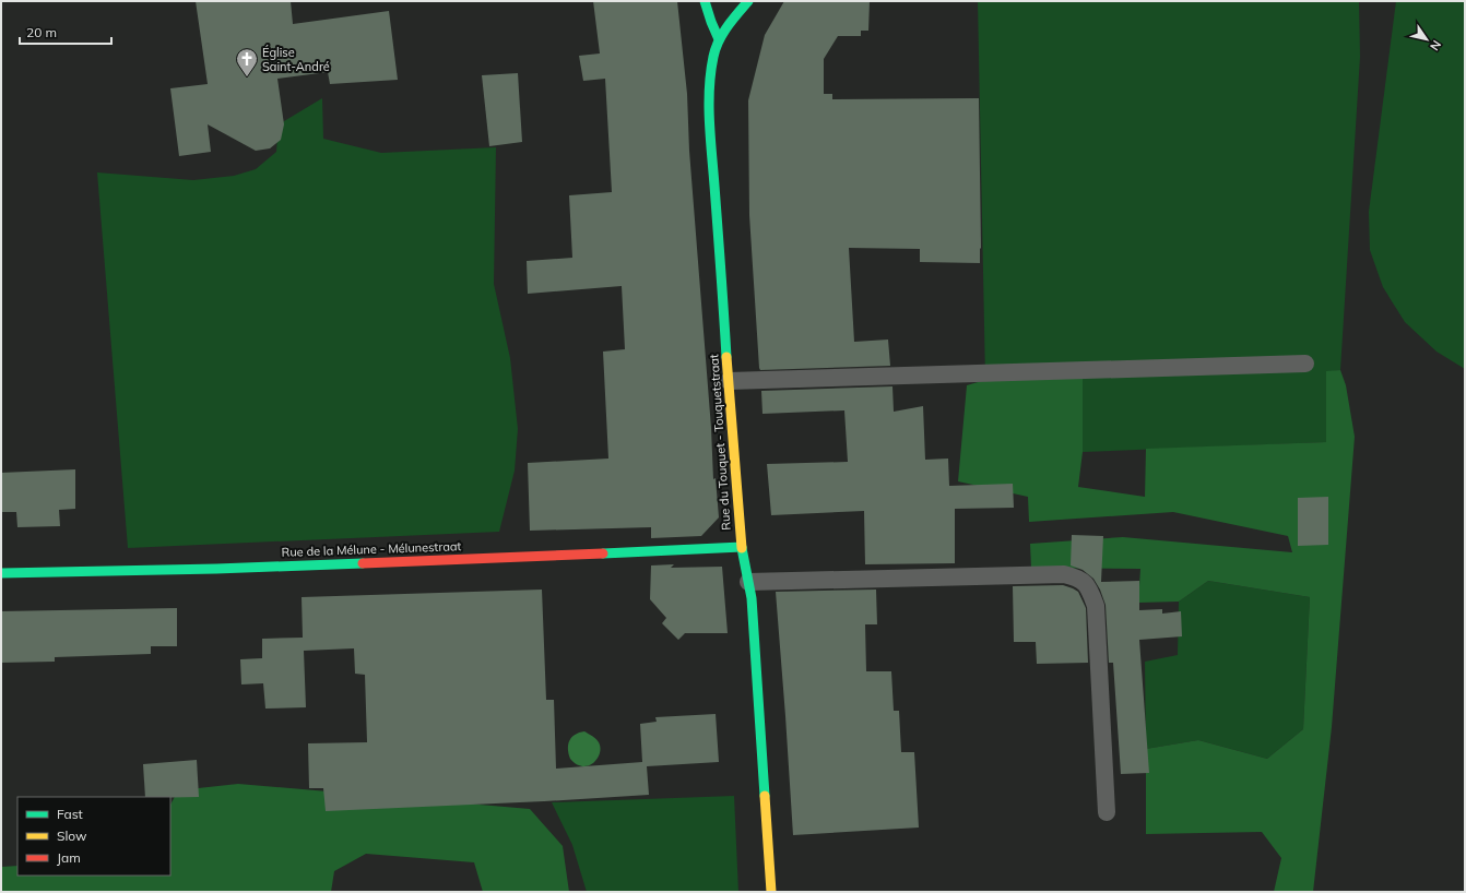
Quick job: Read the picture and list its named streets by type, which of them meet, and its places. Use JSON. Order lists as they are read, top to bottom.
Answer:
{
  "streets": {
    "main road": ["Rue du Touquet - Touquetstraat", "Rue de la Mélune - Mélunestraat"]
  },
  "crossings": [
    ["Rue du Touquet - Touquetstraat", "Rue de la Mélune - Mélunestraat"]
  ],
  "places": {
    "church": ["Église Saint-André"]
  },
  "legend": ["Fast", "Slow", "Jam"],
  "scale_bar": "20 m",
  "north": "bottom right"
}
